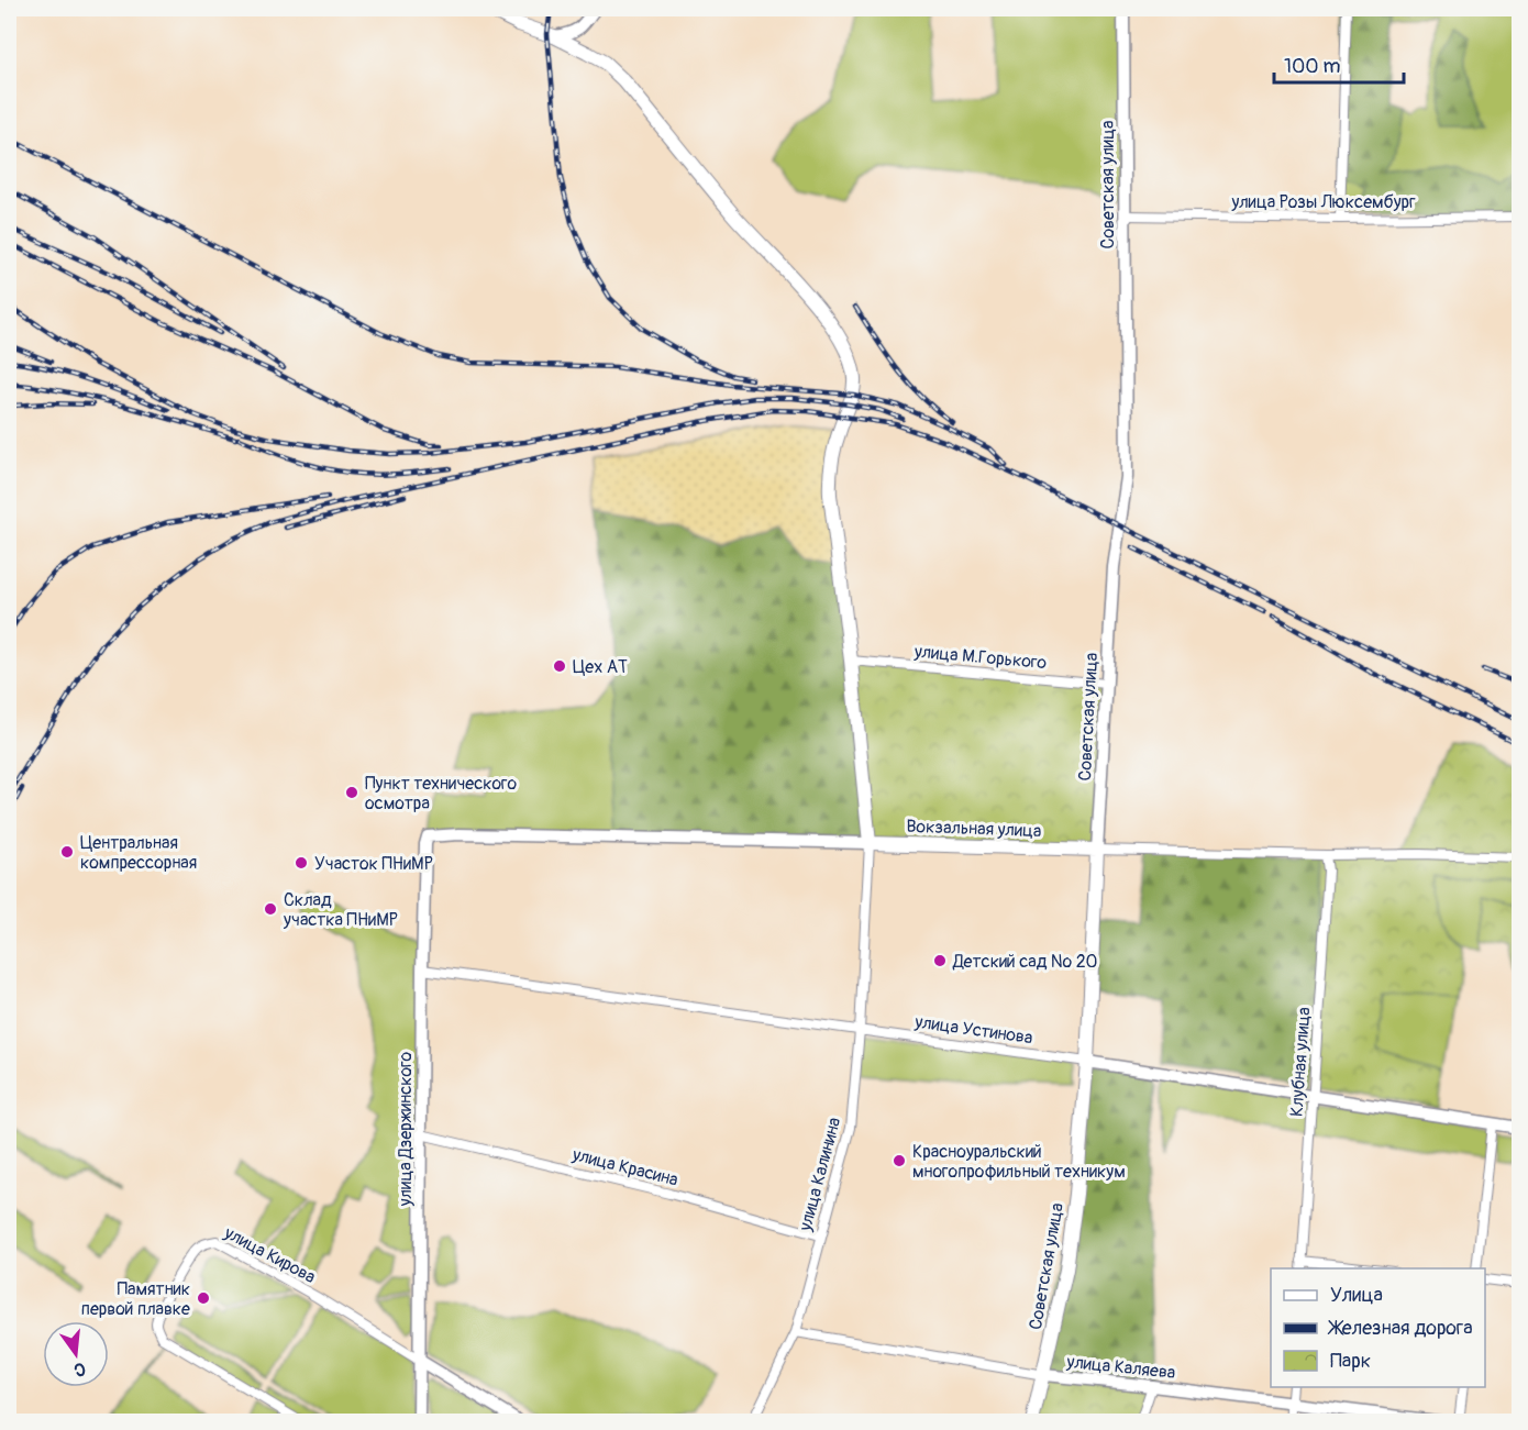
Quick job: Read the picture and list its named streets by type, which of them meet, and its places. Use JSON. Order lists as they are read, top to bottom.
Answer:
{
  "streets": {
    "main road": ["Советская улица", "Вокзальная улица"],
    "street": [
      "улица Розы Люксембург",
      "улица М.Горького",
      "улица Устинова",
      "Клубная улица",
      "улица Дзержинского",
      "улица Красина",
      "улица Калинина",
      "улица Кирова",
      "улица Каляева"
    ]
  },
  "crossings": [
    ["Советская улица", "улица Розы Люксембург"],
    ["Советская улица", "улица М.Горького"],
    ["Советская улица", "Вокзальная улица"],
    ["Советская улица", "улица Устинова"],
    ["Советская улица", "улица Каляева"],
    ["Вокзальная улица", "Клубная улица"],
    ["Вокзальная улица", "улица Дзержинского"],
    ["Вокзальная улица", "улица Калинина"],
    ["улица Устинова", "Клубная улица"],
    ["улица Устинова", "улица Дзержинского"],
    ["улица Устинова", "улица Калинина"],
    ["улица Дзержинского", "улица Красина"],
    ["улица Дзержинского", "улица Кирова"],
    ["улица Красина", "улица Калинина"],
    ["улица Калинина", "улица Каляева"]
  ],
  "places": [
    "Цех АТ",
    "Пункт технического осмотра",
    "Центральная компрессорная",
    "Участок ПНиМР",
    "Склад участка ПНиМР",
    "Детский сад № 20",
    "Красноуральский многопрофильный техникум",
    "Памятник первой плавке"
  ],
  "legend": ["Улица", "Железная дорога", "Парк"],
  "scale_bar": "100 m",
  "north": "bottom"
}
